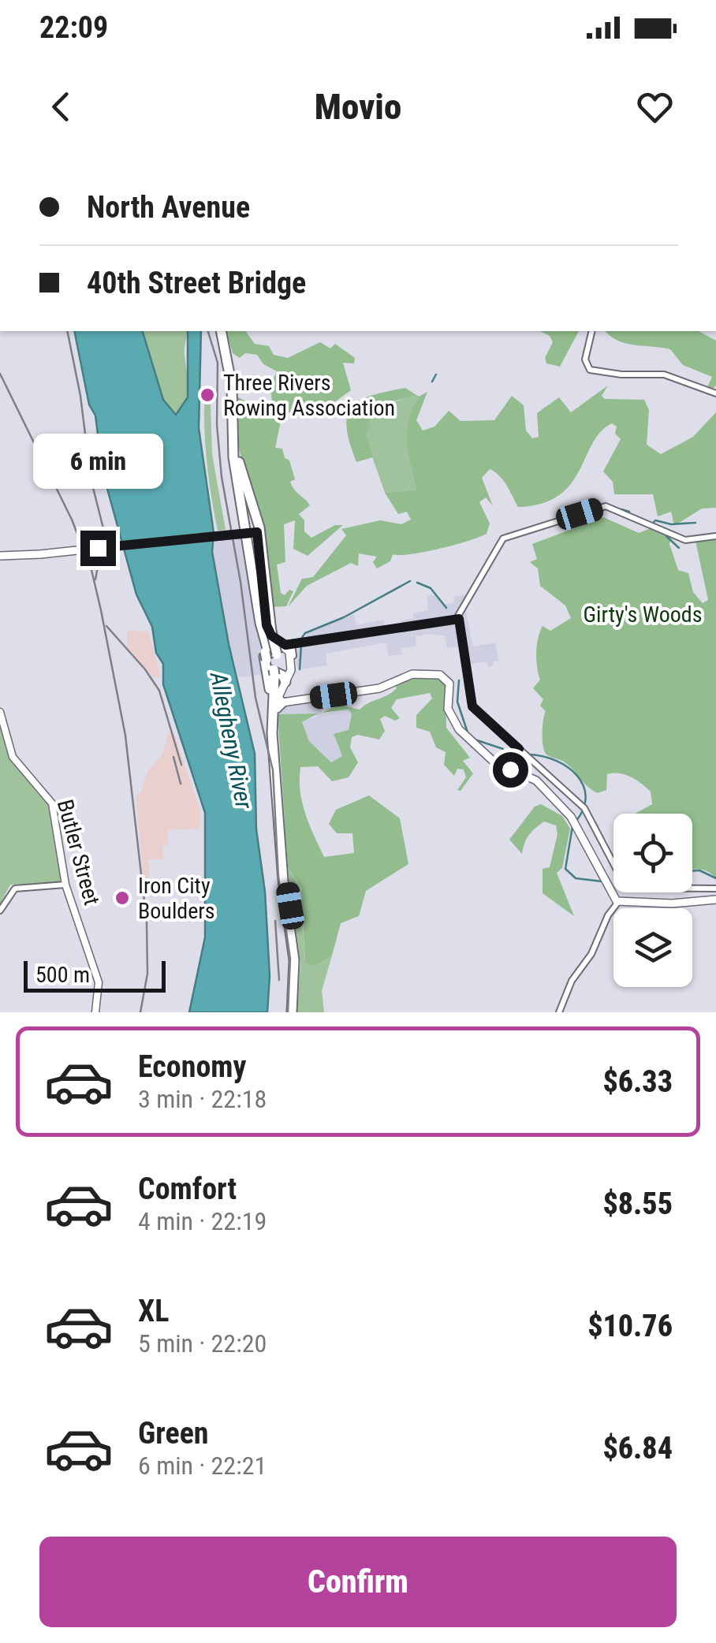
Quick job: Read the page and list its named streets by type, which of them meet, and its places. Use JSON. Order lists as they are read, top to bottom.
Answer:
{
  "streets": {
    "main road": ["Butler Street"]
  },
  "water": ["Allegheny River"],
  "parks": ["Girty's Woods"],
  "places": ["Three Rivers Rowing Association", "Iron City Boulders"],
  "scale_bar": "500 m",
  "page": {
    "status": "22:09",
    "header": "Movio",
    "banner": ["North Avenue", "40th Street Bridge"],
    "bubble": "6 min",
    "scale": "500 m",
    "list": [
      {
        "name": "Economy",
        "note": "3 min · 22:18",
        "value": "$6.33"
      },
      {
        "name": "Comfort",
        "note": "4 min · 22:19",
        "value": "$8.55"
      },
      {
        "name": "XL",
        "note": "5 min · 22:20",
        "value": "$10.76"
      },
      {
        "name": "Green",
        "note": "6 min · 22:21",
        "value": "$6.84"
      }
    ],
    "buttons": "Confirm"
  }
}
